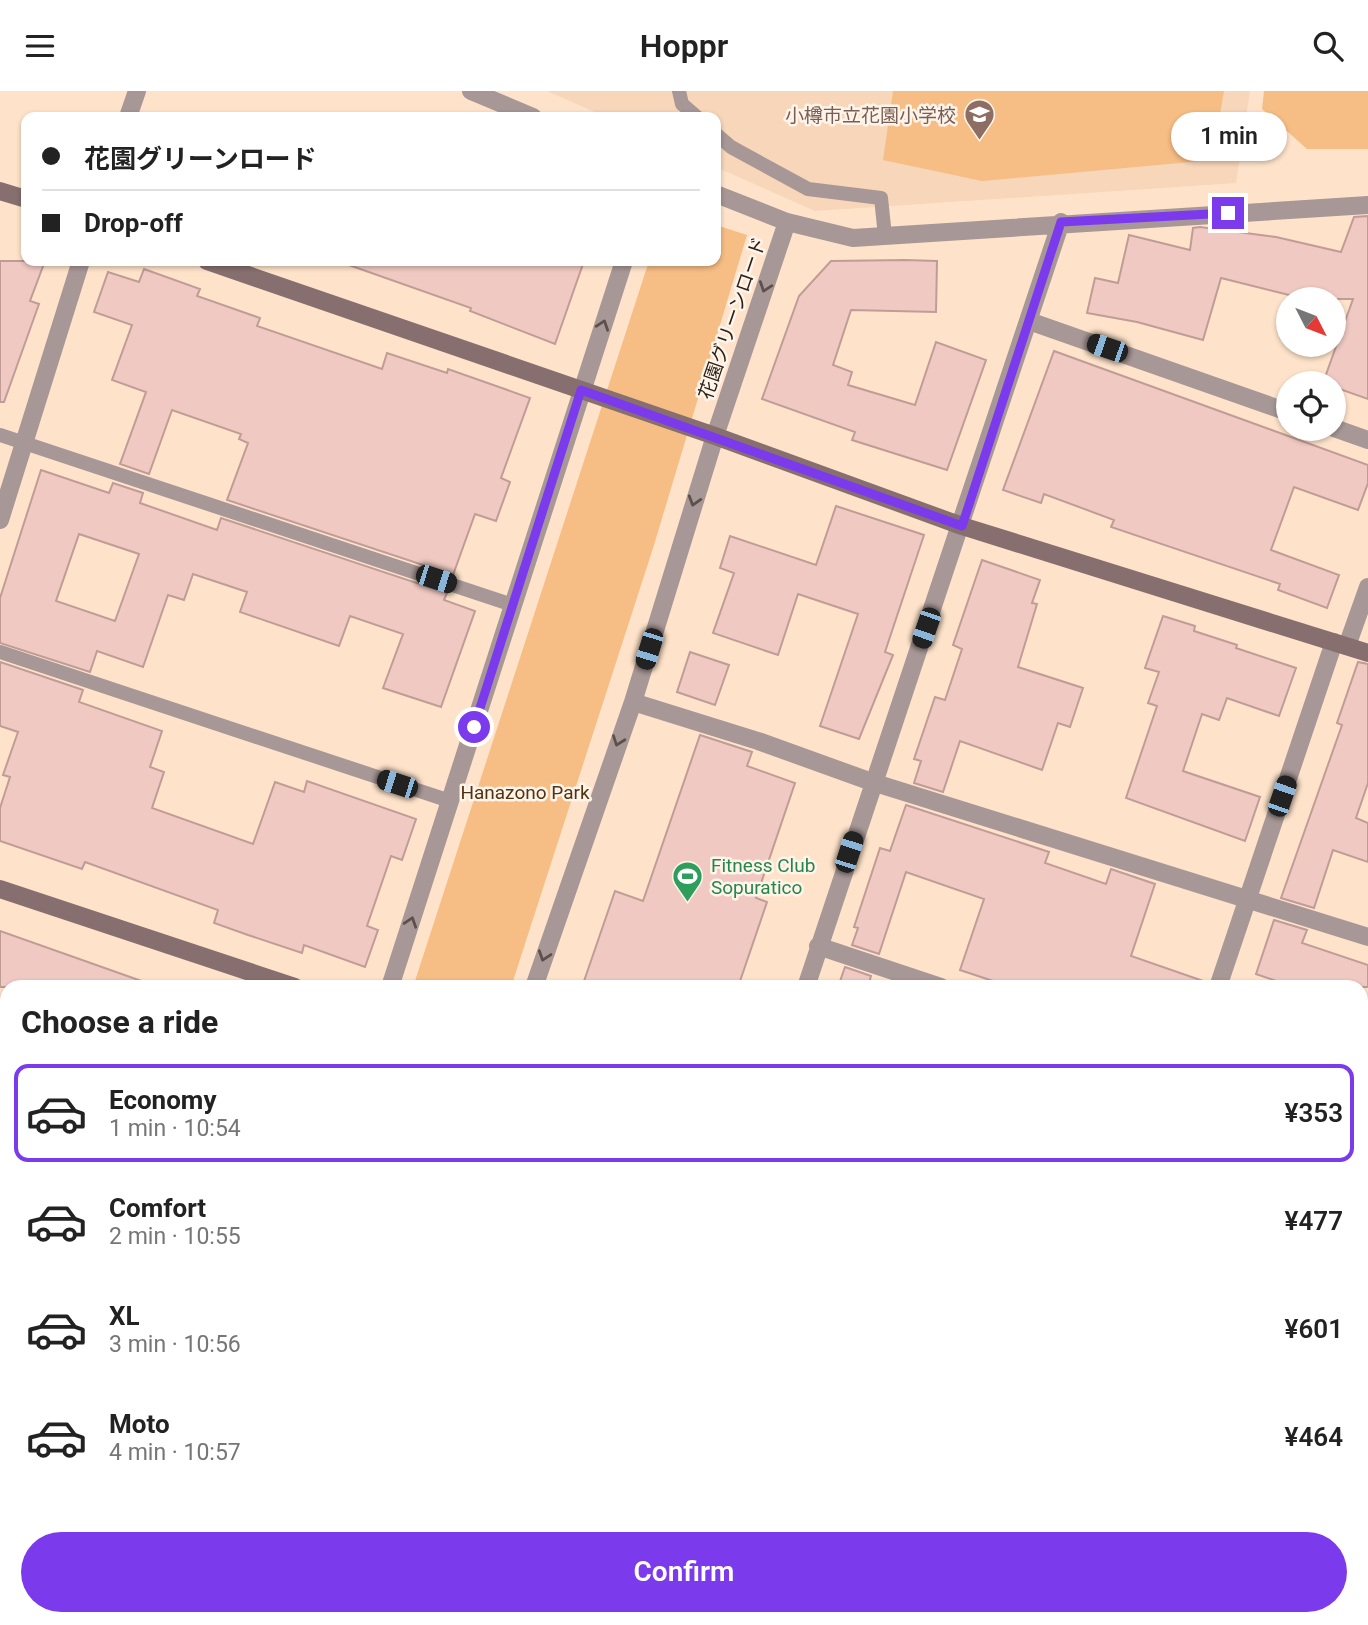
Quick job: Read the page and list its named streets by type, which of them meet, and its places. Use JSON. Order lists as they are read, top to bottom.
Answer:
{
  "streets": {
    "street": ["花園グリーンロード"]
  },
  "parks": ["Hanazono Park"],
  "places": {
    "school or university": ["小樽市立花園小学校"],
    "sports": ["Fitness Club Sopuratico"]
  },
  "north": "bottom right",
  "page": {
    "header": "Hoppr",
    "bubble": "1 min",
    "banner": ["花園グリーンロード", "Drop-off"],
    "heading": "Choose a ride",
    "list": [
      {
        "name": "Economy",
        "note": "1 min · 10:54",
        "value": "¥353"
      },
      {
        "name": "Comfort",
        "note": "2 min · 10:55",
        "value": "¥477"
      },
      {
        "name": "XL",
        "note": "3 min · 10:56",
        "value": "¥601"
      },
      {
        "name": "Moto",
        "note": "4 min · 10:57",
        "value": "¥464"
      }
    ],
    "buttons": "Confirm"
  }
}
